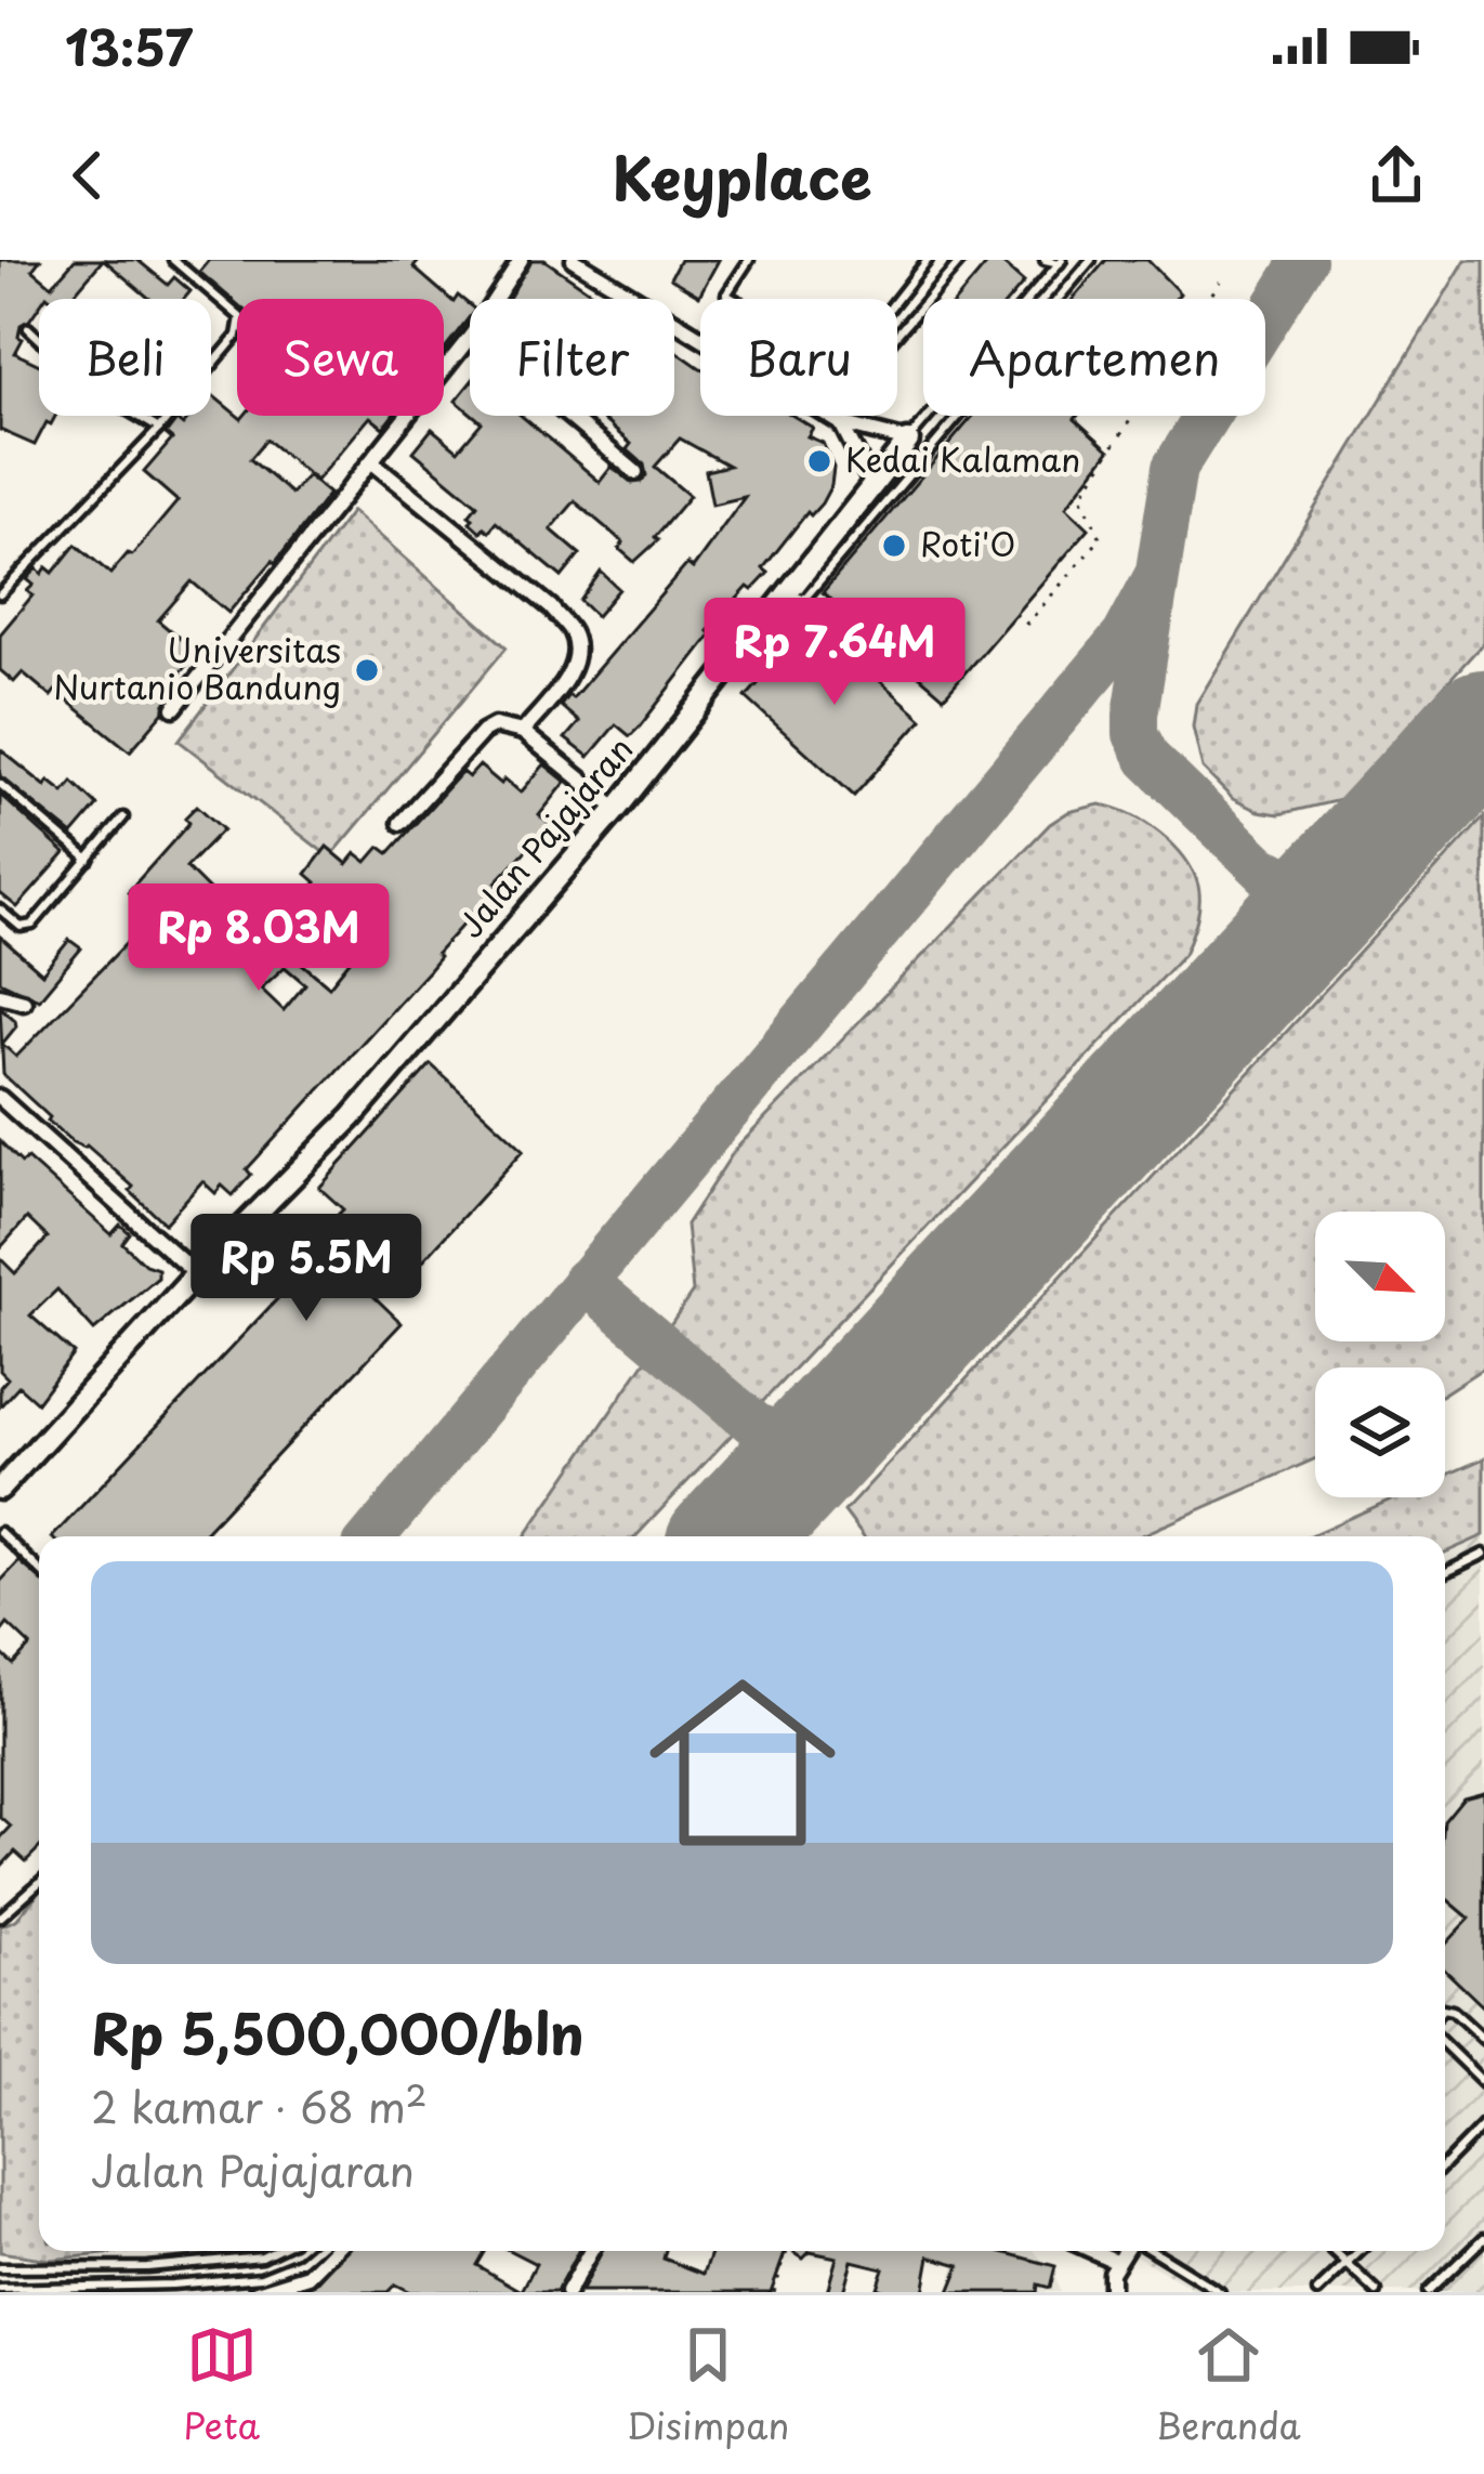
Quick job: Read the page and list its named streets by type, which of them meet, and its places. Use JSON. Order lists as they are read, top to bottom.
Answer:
{
  "streets": {
    "main road": ["Jalan Pajajaran"]
  },
  "places": ["Kedai Kalaman", "Roti'O", "Universitas Nurtanio Bandung"],
  "north": "bottom right",
  "page": {
    "status": "13:57",
    "header": "Keyplace",
    "chip": [
      "Beli",
      "Sewa",
      "Filter",
      "Baru",
      "Apartemen"
    ],
    "price": ["Rp 7.64M", "Rp 8.03M", "Rp 5.5M"],
    "list": [
      {
        "name": "Rp 5,500,000/bln",
        "note": "2 kamar · 68 m² · Jalan Pajajaran"
      }
    ],
    "tabs": ["Peta", "Disimpan", "Beranda"]
  }
}
